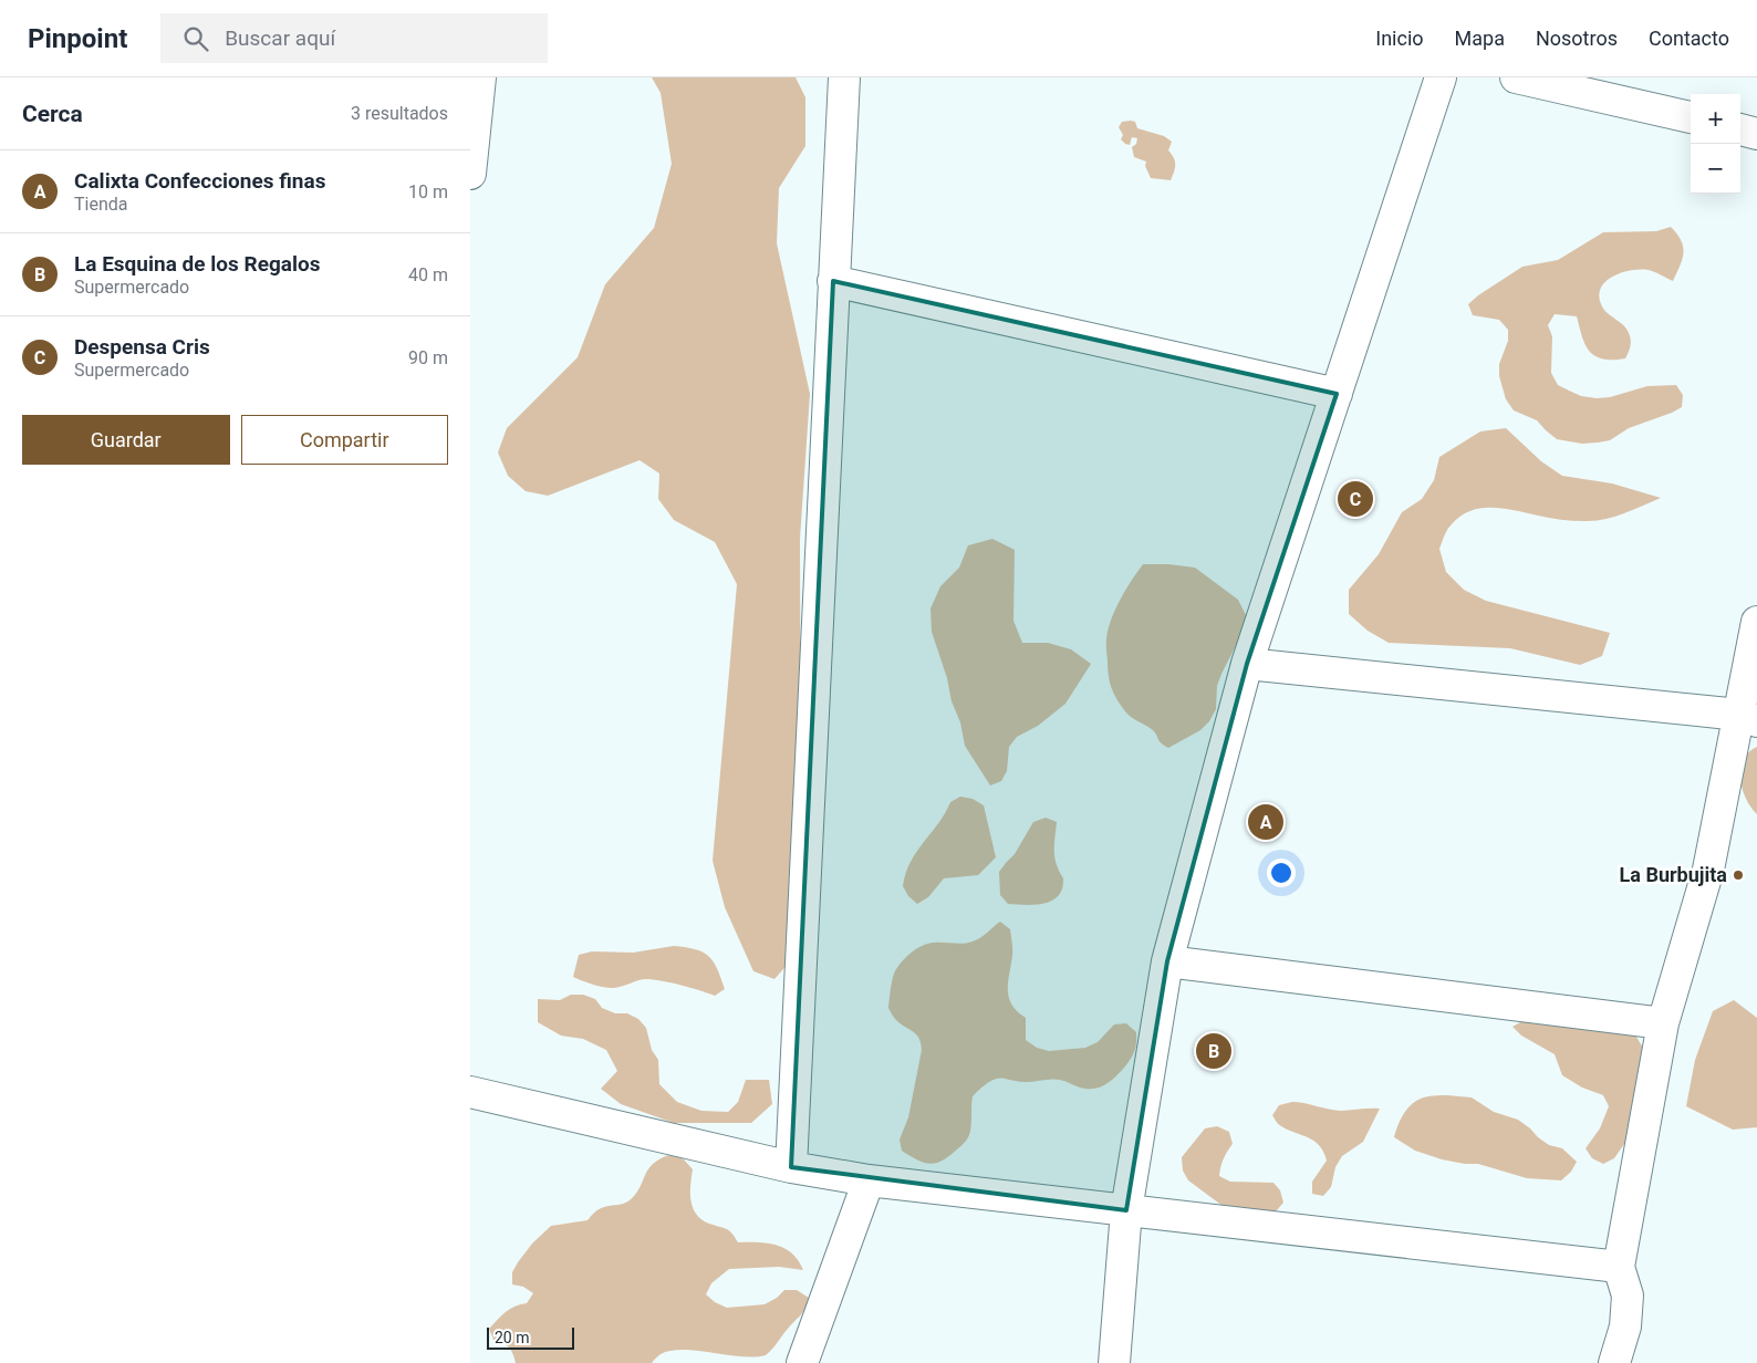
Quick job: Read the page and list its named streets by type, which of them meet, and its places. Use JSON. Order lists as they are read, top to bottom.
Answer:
{
  "places": ["La Burbujita"],
  "scale_bar": "20 m",
  "page": {
    "header": "Pinpoint",
    "search": "Buscar aquí",
    "nav": [
      "Inicio",
      "Mapa",
      "Nosotros",
      "Contacto"
    ],
    "heading": ["Cerca", "3 resultados"],
    "map_buttons": ["+", "−"],
    "list": [
      {
        "mark": "A",
        "name": "Calixta Confecciones finas",
        "note": "Tienda",
        "value": "10 m"
      },
      {
        "mark": "B",
        "name": "La Esquina de los Regalos",
        "note": "Supermercado",
        "value": "40 m"
      },
      {
        "mark": "C",
        "name": "Despensa Cris",
        "note": "Supermercado",
        "value": "90 m"
      }
    ],
    "buttons": ["Guardar", "Compartir"],
    "pins": ["C", "A", "B"],
    "scale": "20 m"
  }
}
